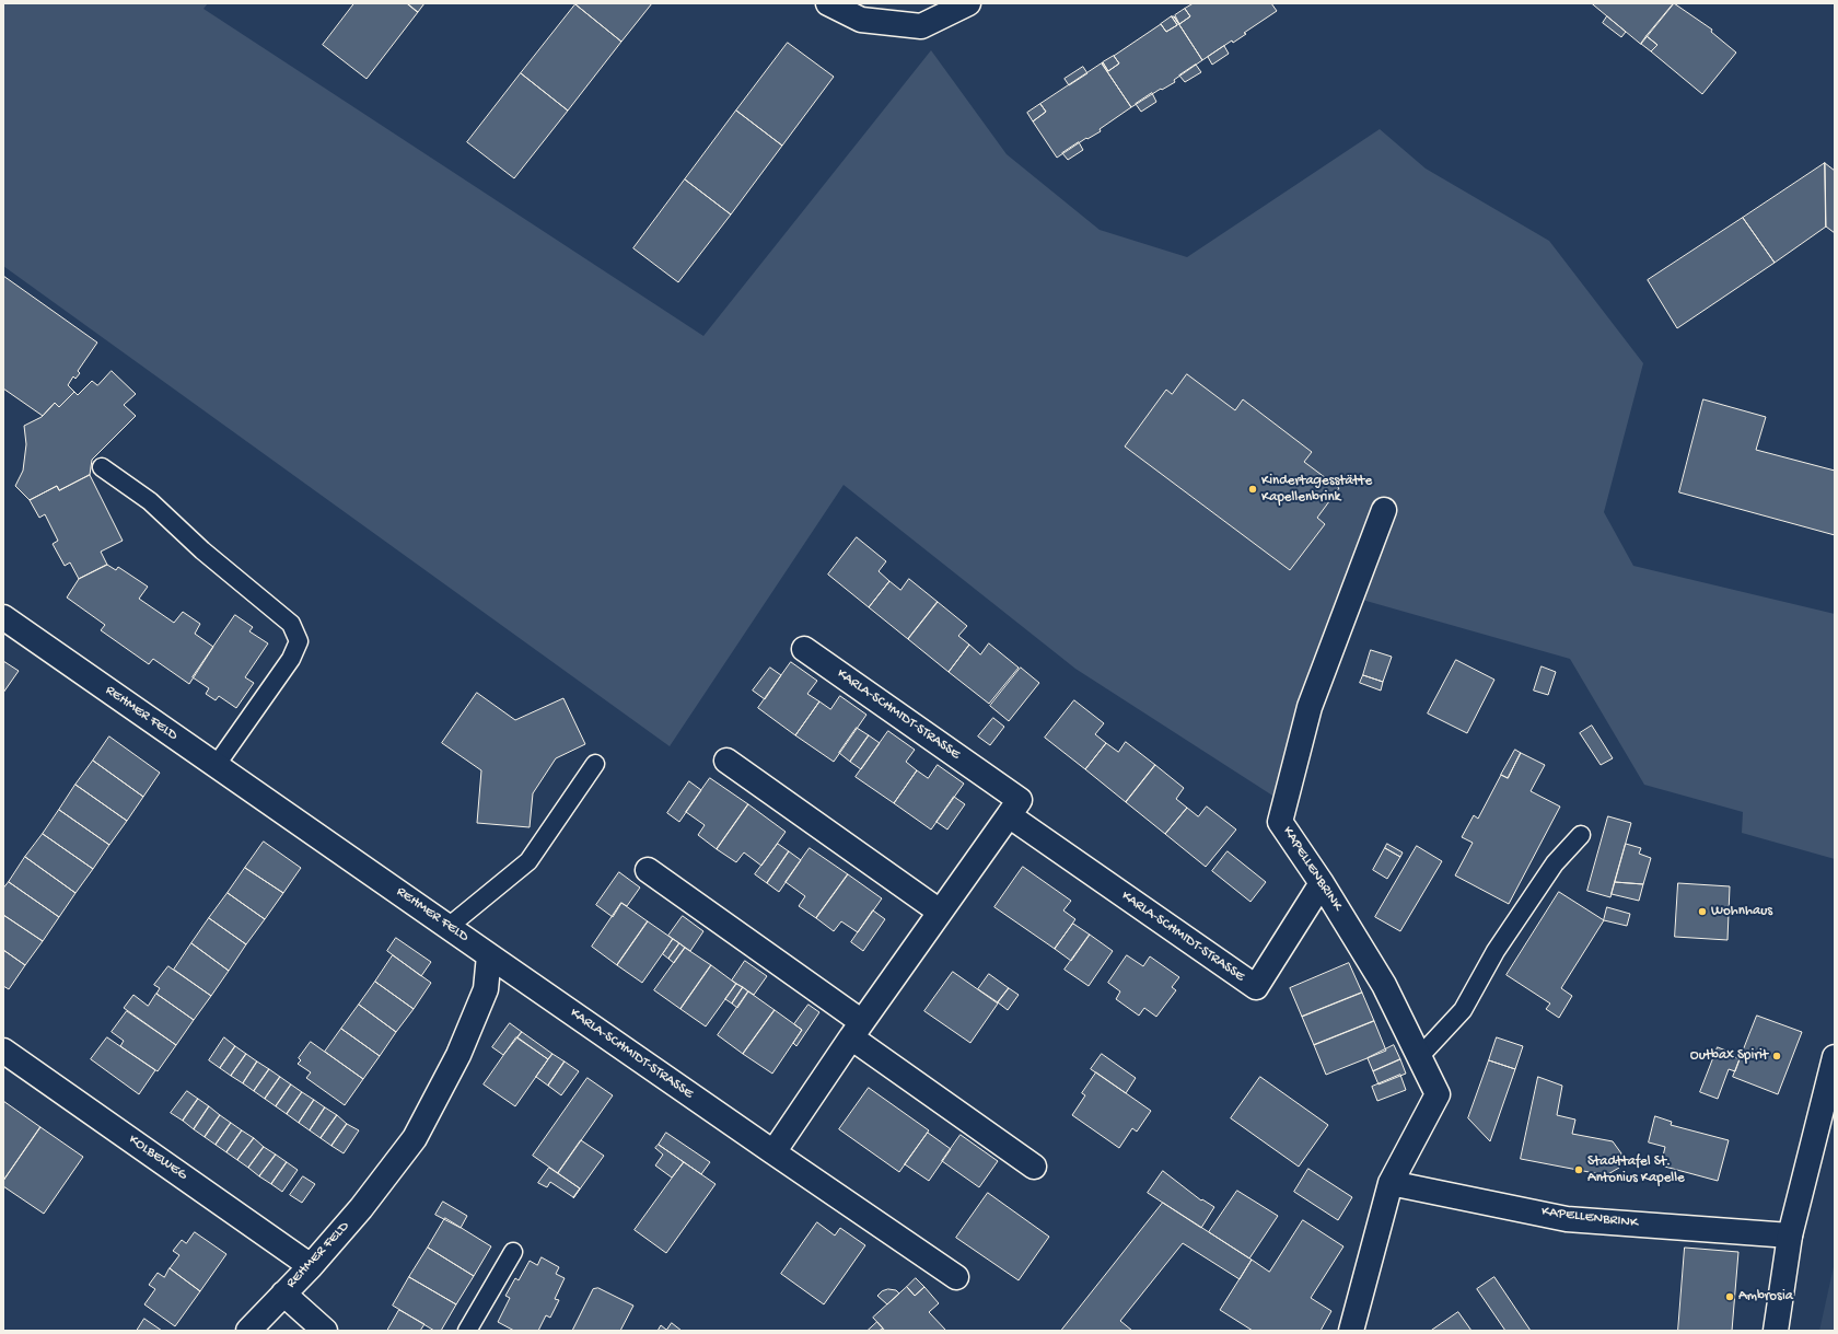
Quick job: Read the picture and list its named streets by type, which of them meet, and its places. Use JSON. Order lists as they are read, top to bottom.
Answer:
{
  "streets": {
    "street": [
      "REHMER FELD",
      "KARLA-SCHMIDT-STRASSE",
      "KAPELLENBRINK",
      "KOLBEWEG"
    ]
  },
  "crossings": [
    ["REHMER FELD", "KARLA-SCHMIDT-STRASSE"],
    ["REHMER FELD", "KOLBEWEG"],
    ["KARLA-SCHMIDT-STRASSE", "KAPELLENBRINK"]
  ],
  "places": [
    "Kindertagesstätte Kapellenbrink",
    "Wohnhaus",
    "Outbax Spirit",
    "Stadttafel St. Antonius Kapelle",
    "Ambrosia"
  ]
}
